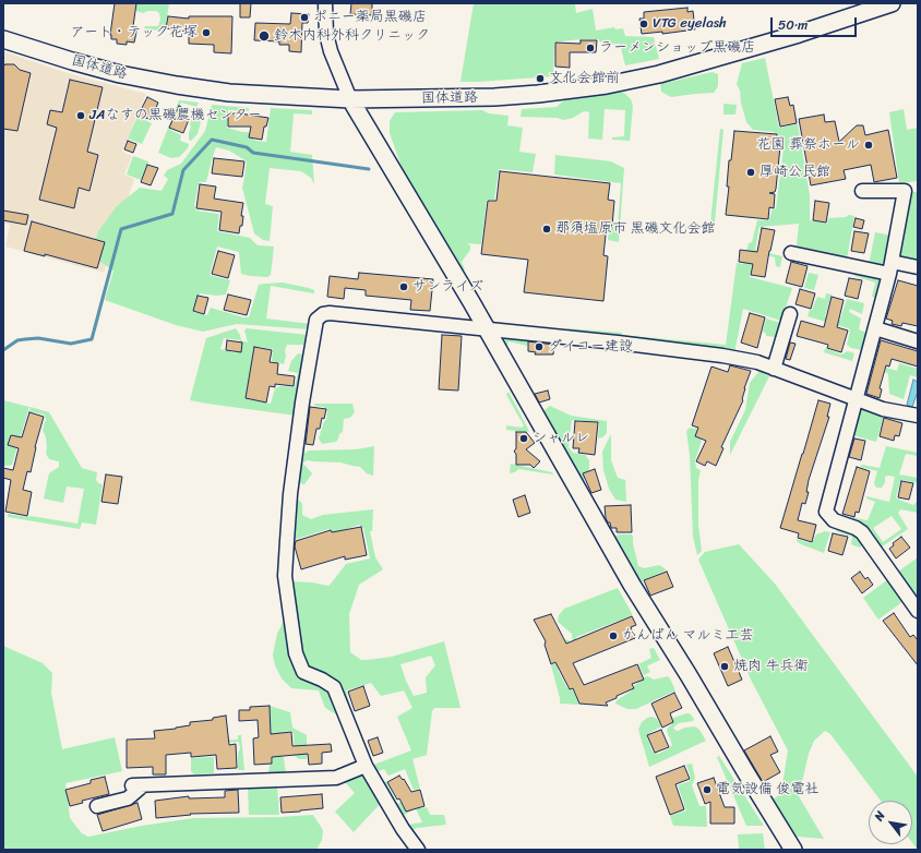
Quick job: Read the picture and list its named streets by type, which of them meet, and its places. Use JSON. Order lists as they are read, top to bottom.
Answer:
{
  "streets": {
    "street": ["国体道路"]
  },
  "places": [
    "ポニー薬局黒磯店",
    "VTG eyelash",
    "アート・テック花塚",
    "鈴木内科外科クリニック",
    "ラーメンショップ黒磯店",
    "文化会館前",
    "JAなすの黒磯農機センター",
    "花園 葬祭ホール",
    "厚崎公民館",
    "那須塩原市 黒磯文化会館",
    "サンライズ",
    "ダイコー建設",
    "シャルレ",
    "かんばん マルミ工芸",
    "焼肉 牛兵衛",
    "電気設備 俊電社"
  ],
  "scale_bar": "50 m",
  "north": "top left"
}
